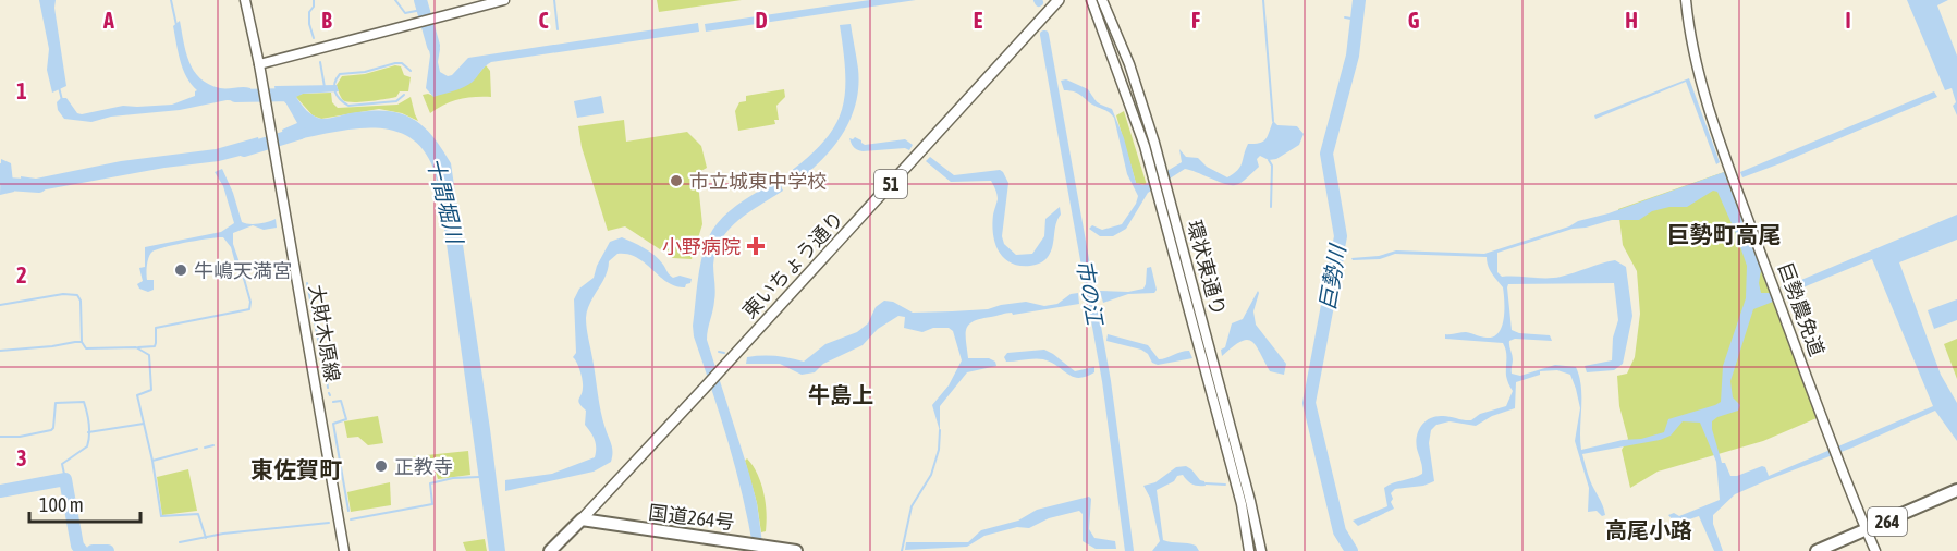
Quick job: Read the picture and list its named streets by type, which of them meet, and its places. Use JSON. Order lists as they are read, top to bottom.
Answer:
{
  "streets": {
    "highway": ["東いちょう通り", "国道264号", "264"],
    "main road": ["51"],
    "street": ["環状東通り", "巨勢農免道", "大財木原線"]
  },
  "crossings": [
    ["東いちょう通り", "国道264号"],
    ["巨勢農免道", "264"]
  ],
  "districts": [
    "巨勢町高尾",
    "牛島上",
    "東佐賀町",
    "高尾小路"
  ],
  "water": ["十間堀川", "巨勢川", "市の江"],
  "places": {
    "other": ["市立城東中学校", "牛嶋天満宮", "正教寺"],
    "health": ["小野病院"]
  },
  "scale_bar": "100 m",
  "grid": {
    "columns": [
      "A",
      "B",
      "C",
      "D",
      "E",
      "F",
      "G",
      "H",
      "I"
    ],
    "rows": ["1", "2", "3"]
  }
}
